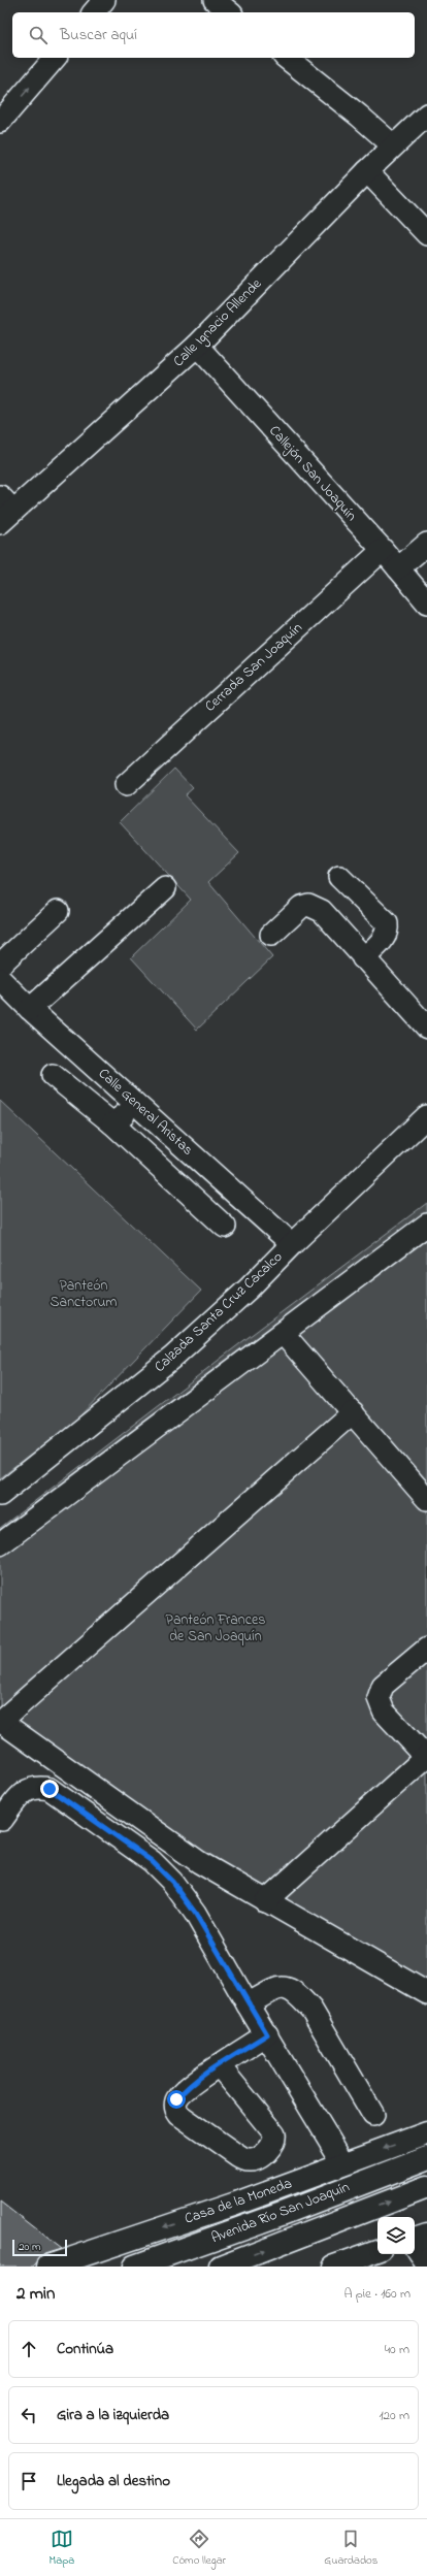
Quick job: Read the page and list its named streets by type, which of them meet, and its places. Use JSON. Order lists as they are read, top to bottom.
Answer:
{
  "streets": {
    "main road": ["Casa de la Moneda", "Avenida Río San Joaquín"],
    "street": [
      "Calle Ignacio Allende",
      "Callejón San Joaquín",
      "Cerrada San Joaquín",
      "Calle General Aristas",
      "Calzada Santa Cruz Cacalco"
    ]
  },
  "crossings": [
    ["Calle Ignacio Allende", "Callejón San Joaquín"],
    ["Callejón San Joaquín", "Cerrada San Joaquín"],
    ["Calle General Aristas", "Calzada Santa Cruz Cacalco"]
  ],
  "one_way": ["Casa de la Moneda"],
  "parks": ["Panteón Sanctorum", "Panteón Frances de San Joaquín"],
  "scale_bar": "20 m",
  "page": {
    "search": "Buscar aquí",
    "scale": "20 m",
    "heading": ["2 min", "A pie · 160 m"],
    "list": [
      ["Continúa", "40 m"],
      ["Gira a la izquierda", "120 m"],
      "Llegada al destino"
    ],
    "nav": ["Mapa", "Cómo llegar", "Guardados"]
  }
}
